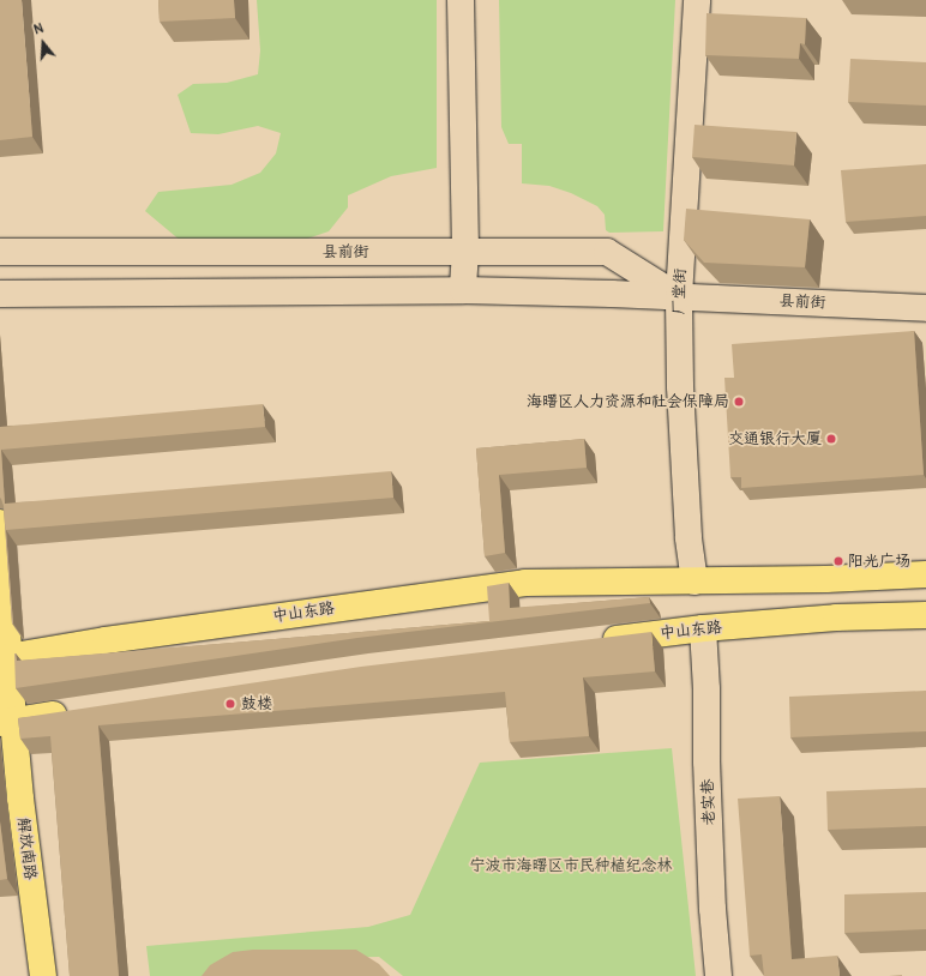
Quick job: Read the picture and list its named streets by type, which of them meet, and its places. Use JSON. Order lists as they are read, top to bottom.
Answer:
{
  "streets": {
    "main road": ["中山东路", "解放南路"],
    "street": ["县前街", "厂堂街", "老实巷"]
  },
  "crossings": [
    ["县前街", "厂堂街"],
    ["厂堂街", "中山东路"],
    ["中山东路", "老实巷"],
    ["中山东路", "解放南路"]
  ],
  "parks": ["宁波市海曙区市民种植纪念林"],
  "places": [
    "海曙区人力资源和社会保障局",
    "交通银行大厦",
    "阳光广场",
    "鼓楼"
  ],
  "north": "top"
}
